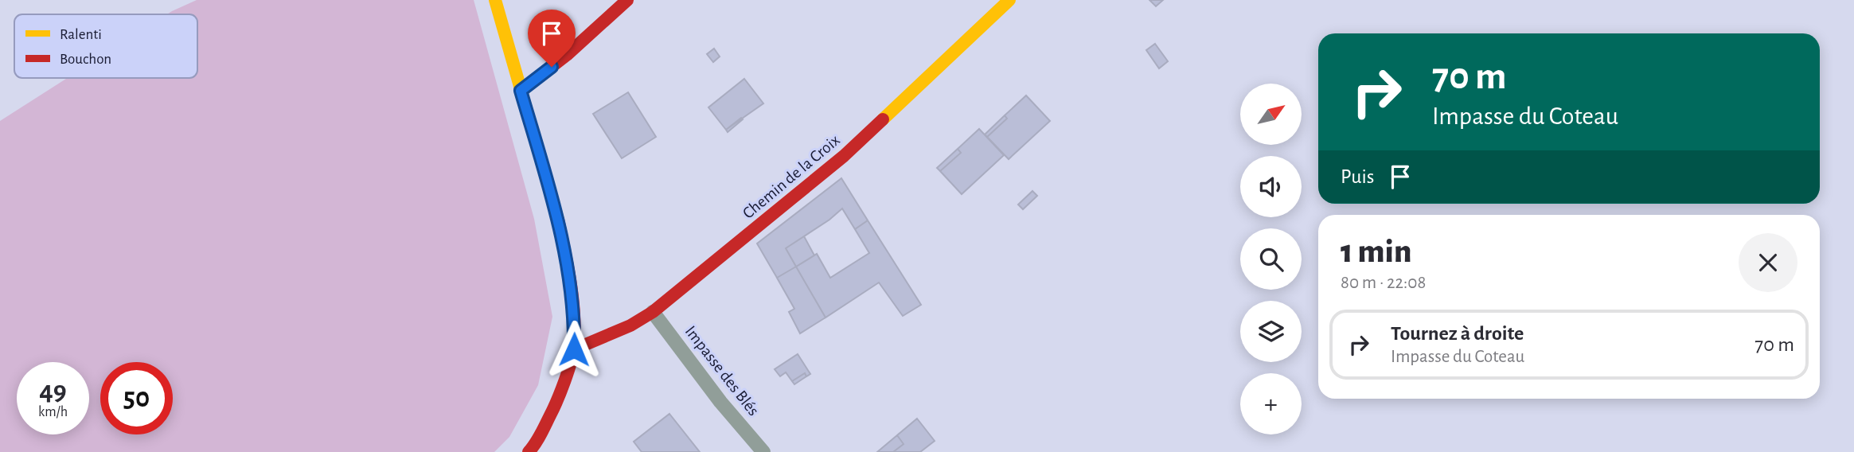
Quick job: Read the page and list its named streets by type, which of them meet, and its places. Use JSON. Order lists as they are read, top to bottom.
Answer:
{
  "streets": {
    "street": ["Chemin de la Croix"],
    "lane": ["Impasse des Blés"]
  },
  "crossings": [
    ["Chemin de la Croix", "Impasse des Blés"]
  ],
  "legend": ["Ralenti", "Bouchon"],
  "north": "top right",
  "page": {
    "turn": ["70 m", "Impasse du Coteau"],
    "map_buttons": "+",
    "then": "Puis",
    "heading": ["1 min", "80 m · 22:08"],
    "list": [
      {
        "name": "Tournez à droite",
        "note": "Impasse du Coteau",
        "value": "70 m"
      }
    ],
    "speed": "49 km/h",
    "limit": "50"
  }
}
